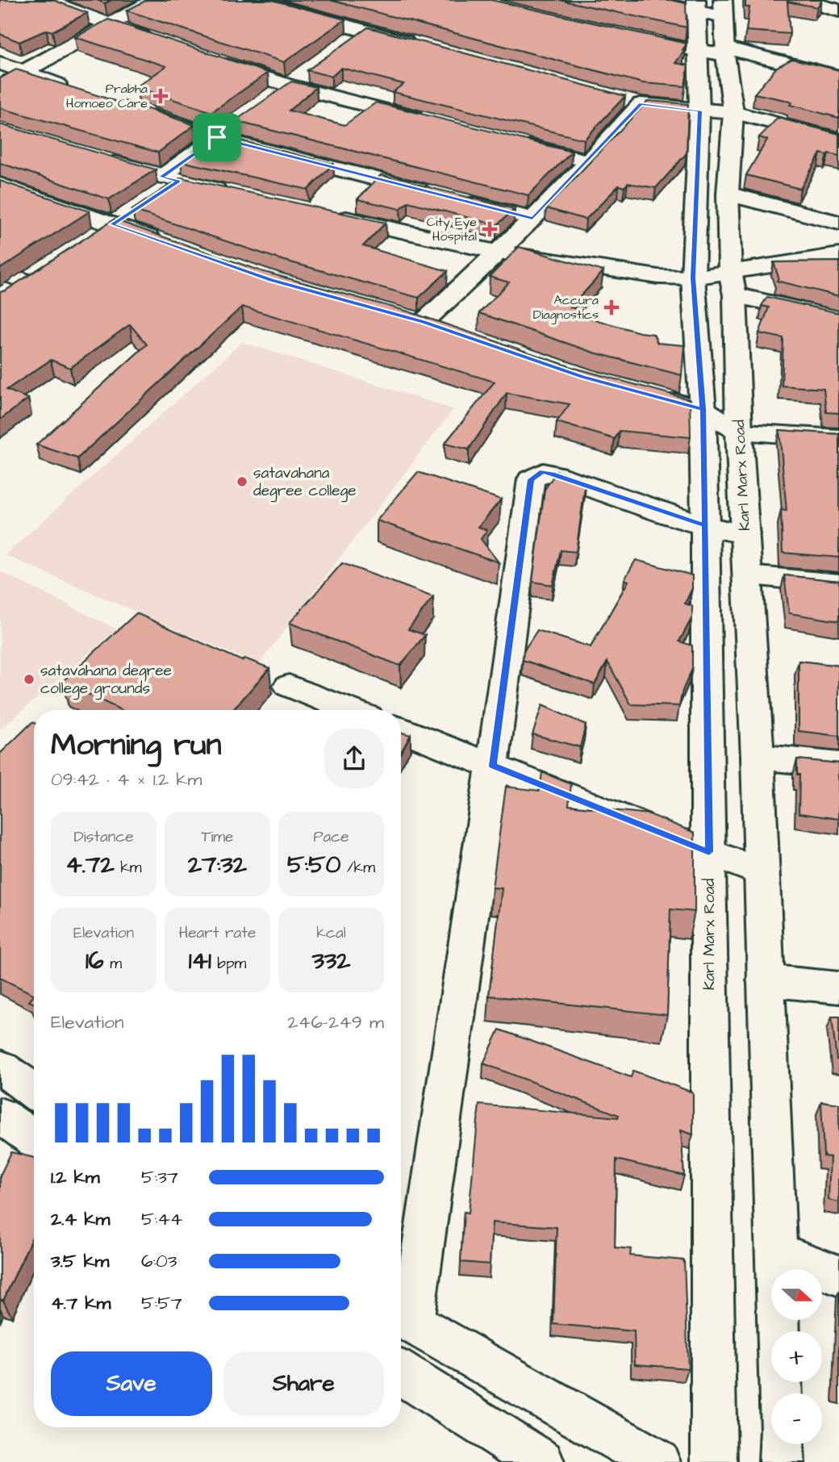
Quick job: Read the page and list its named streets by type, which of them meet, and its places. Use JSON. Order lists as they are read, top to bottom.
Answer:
{
  "streets": {
    "street": ["Karl Marx Road"]
  },
  "places": {
    "health": ["Prabha Homoeo Care", "City Eye Hospital", "Accura Diagnostics"],
    "other": ["satavahana degree college", "satavahana degree college grounds"]
  },
  "north": "right",
  "page": {
    "heading": ["Morning run", "09:42 · 4 × 1.2 km"],
    "stats": [
      ["Distance", "4.72 km"],
      ["Time", "27:32"],
      ["Pace", "5:50 /km"],
      ["Elevation", "16 m"],
      ["Heart rate", "141 bpm"],
      ["kcal", "332"]
    ],
    "chart": ["Elevation", "246–249 m"],
    "list": [
      {
        "name": "1.2 km",
        "note": "5:37"
      },
      {
        "name": "2.4 km",
        "note": "5:44"
      },
      {
        "name": "3.5 km",
        "note": "6:03"
      },
      {
        "name": "4.7 km",
        "note": "5:57"
      }
    ],
    "map_buttons": ["+", "−"],
    "buttons": ["Save", "Share"]
  }
}
